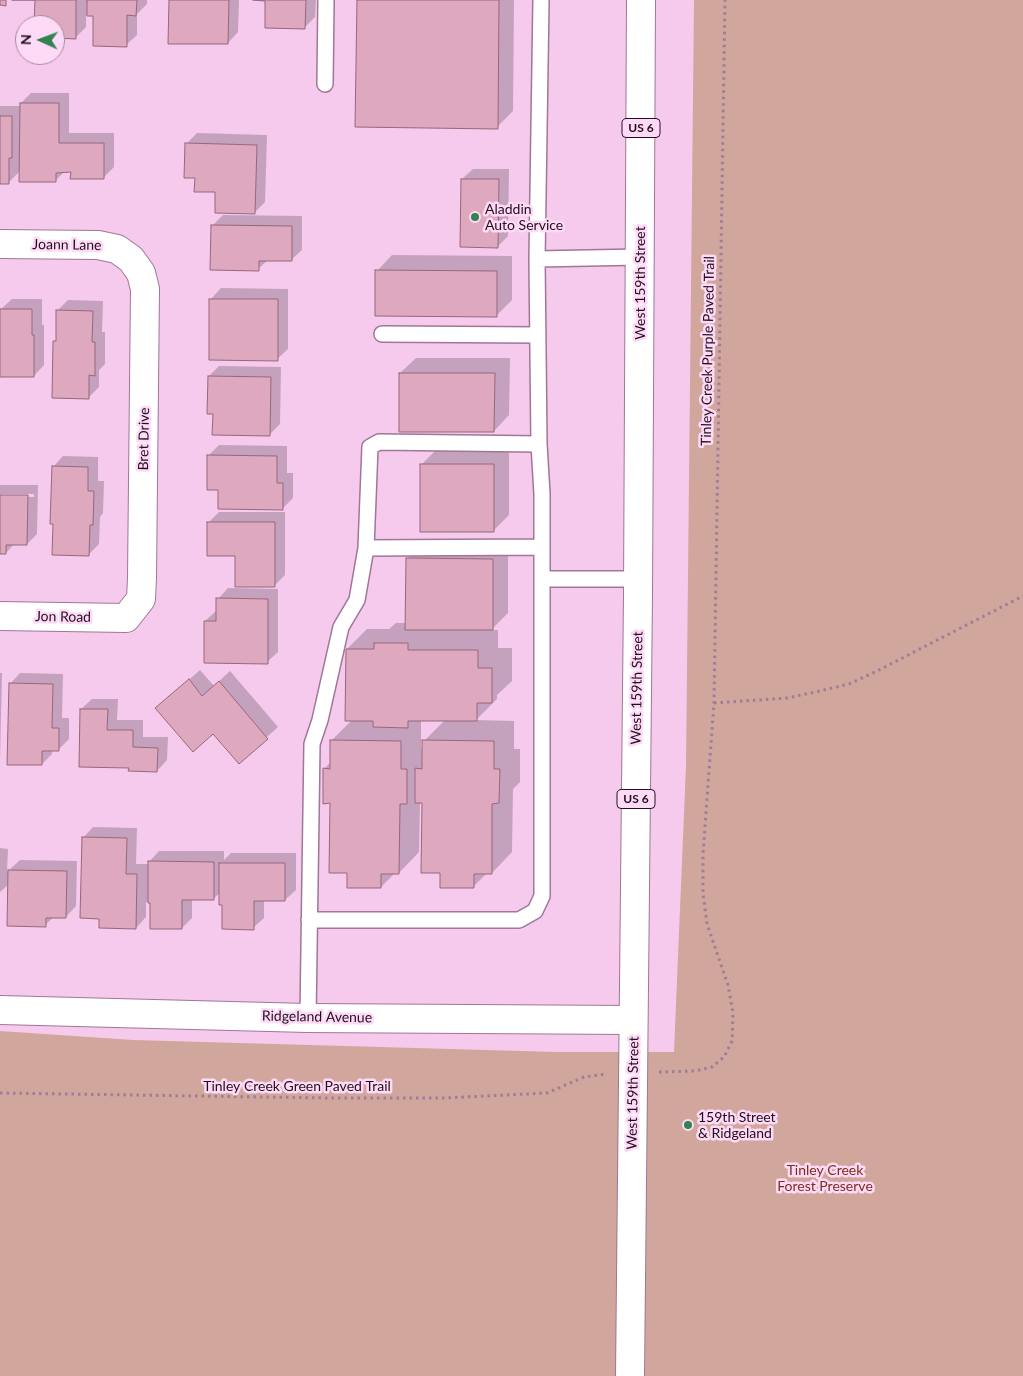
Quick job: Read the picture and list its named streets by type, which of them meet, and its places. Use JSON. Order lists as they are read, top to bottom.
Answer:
{
  "streets": {
    "main road": [
      "US 6",
      "Joann Lane",
      "West 159th Street",
      "Bret Drive",
      "Jon Road",
      "Ridgeland Avenue"
    ],
    "path": ["Tinley Creek Purple Paved Trail", "Tinley Creek Green Paved Trail"]
  },
  "crossings": [
    ["Joann Lane", "Bret Drive"],
    ["West 159th Street", "Ridgeland Avenue"],
    ["Bret Drive", "Jon Road"]
  ],
  "parks": ["Tinley Creek Forest Preserve"],
  "places": ["Aladdin Auto Service", "159th Street & Ridgeland"],
  "north": "left"
}
